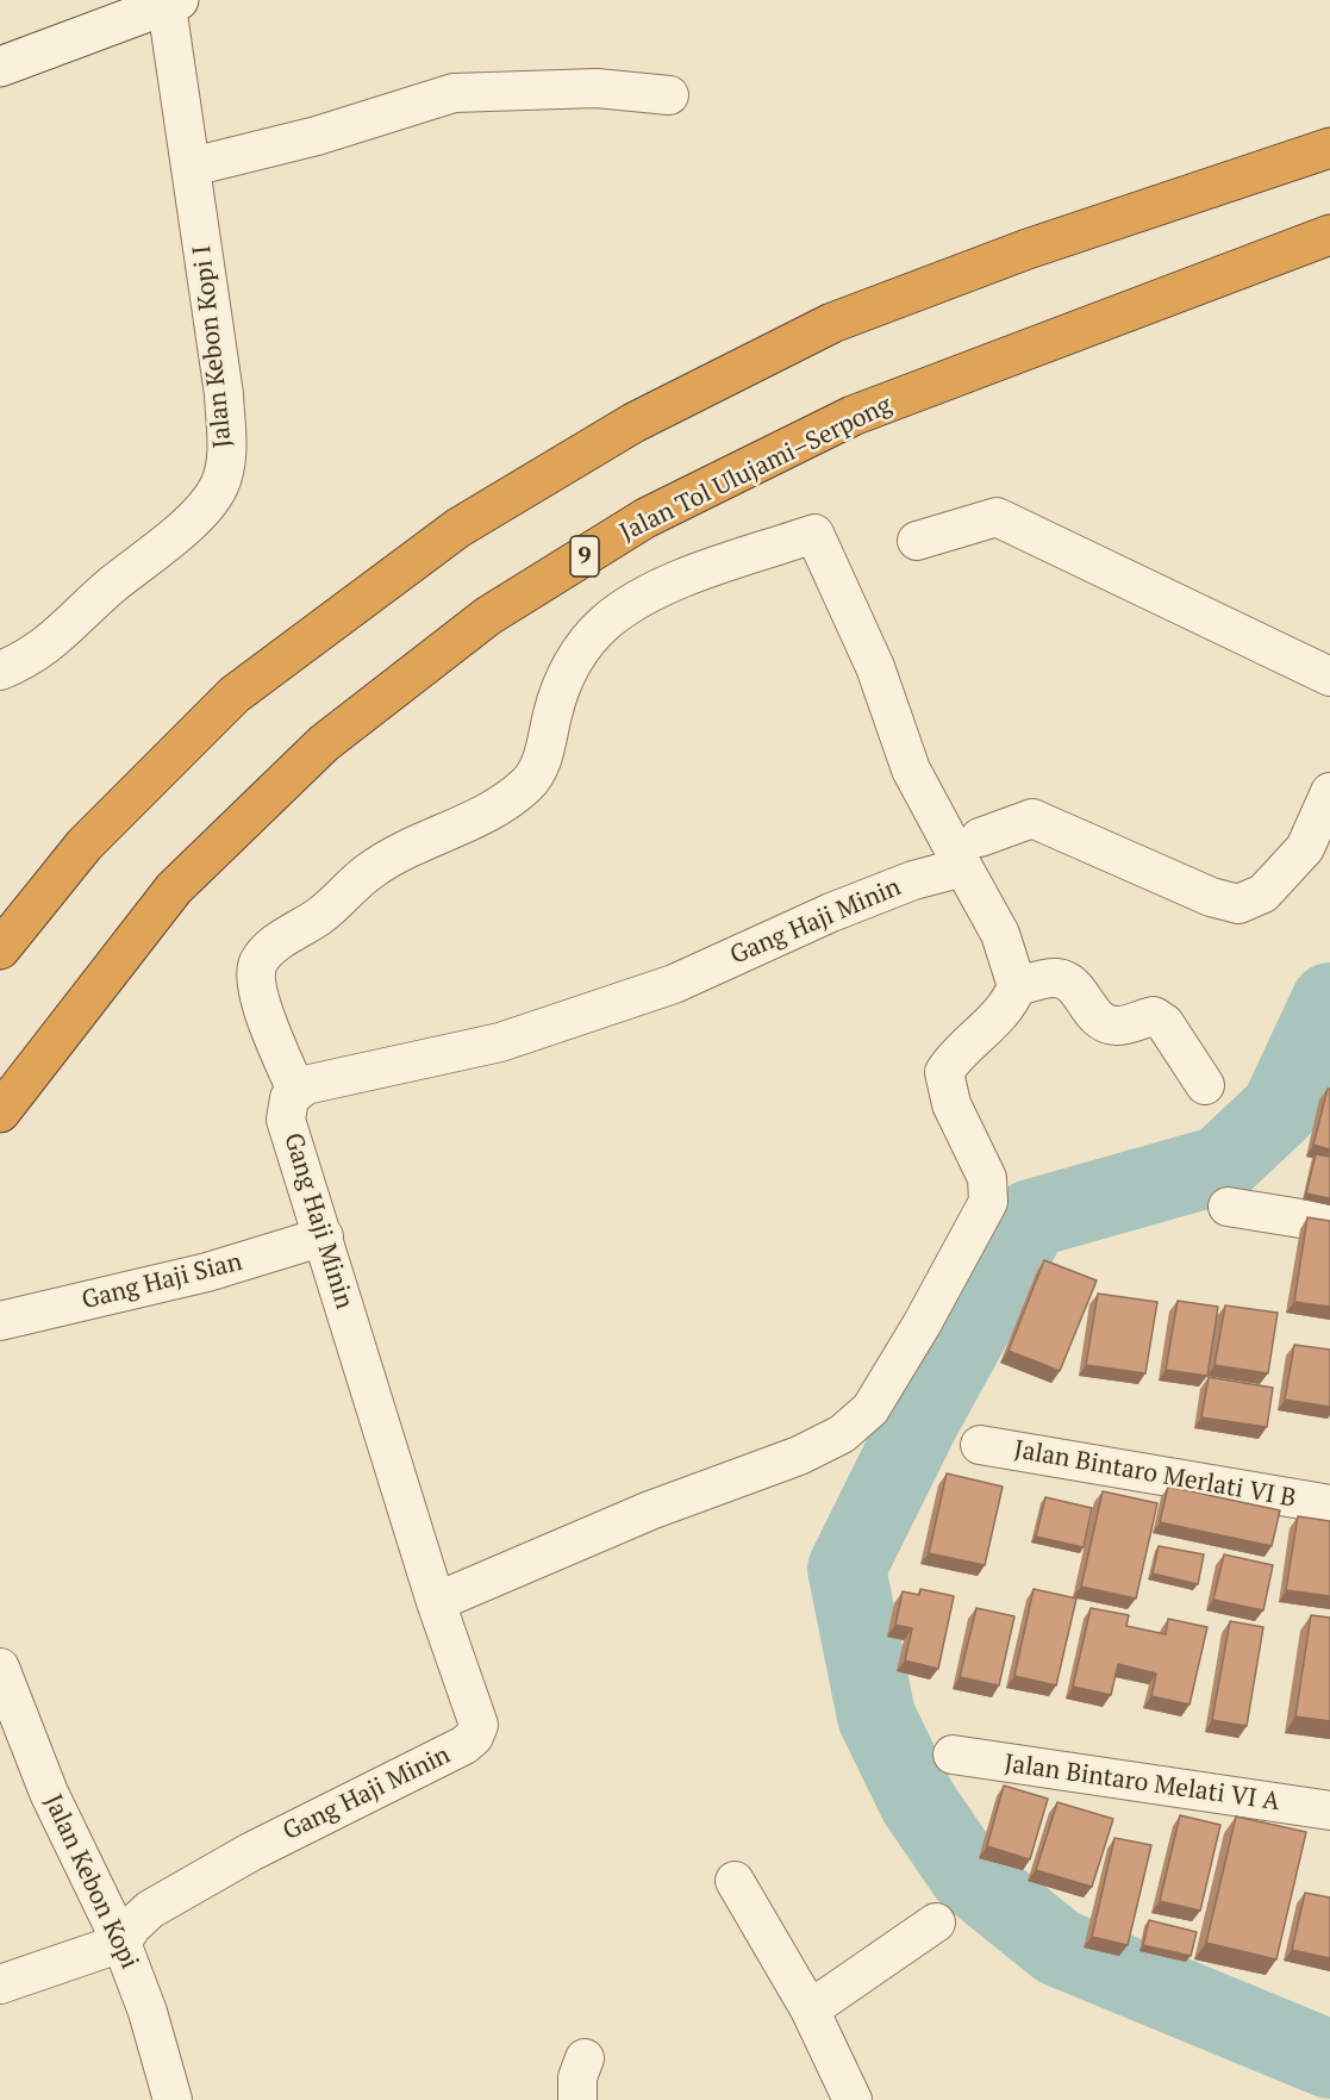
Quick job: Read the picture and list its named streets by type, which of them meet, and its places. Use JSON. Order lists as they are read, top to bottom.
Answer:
{
  "streets": {
    "highway": ["Jalan Tol Ulujami–Serpong", "9"],
    "street": [
      "Jalan Kebon Kopi I",
      "Gang Haji Minin",
      "Gang Haji Sian",
      "Jalan Bintaro Merlati VI B",
      "Jalan Bintaro Melati VI A",
      "Jalan Kebon Kopi"
    ]
  },
  "crossings": [
    ["Gang Haji Minin", "Gang Haji Sian"],
    ["Gang Haji Minin", "Jalan Kebon Kopi"]
  ]
}
